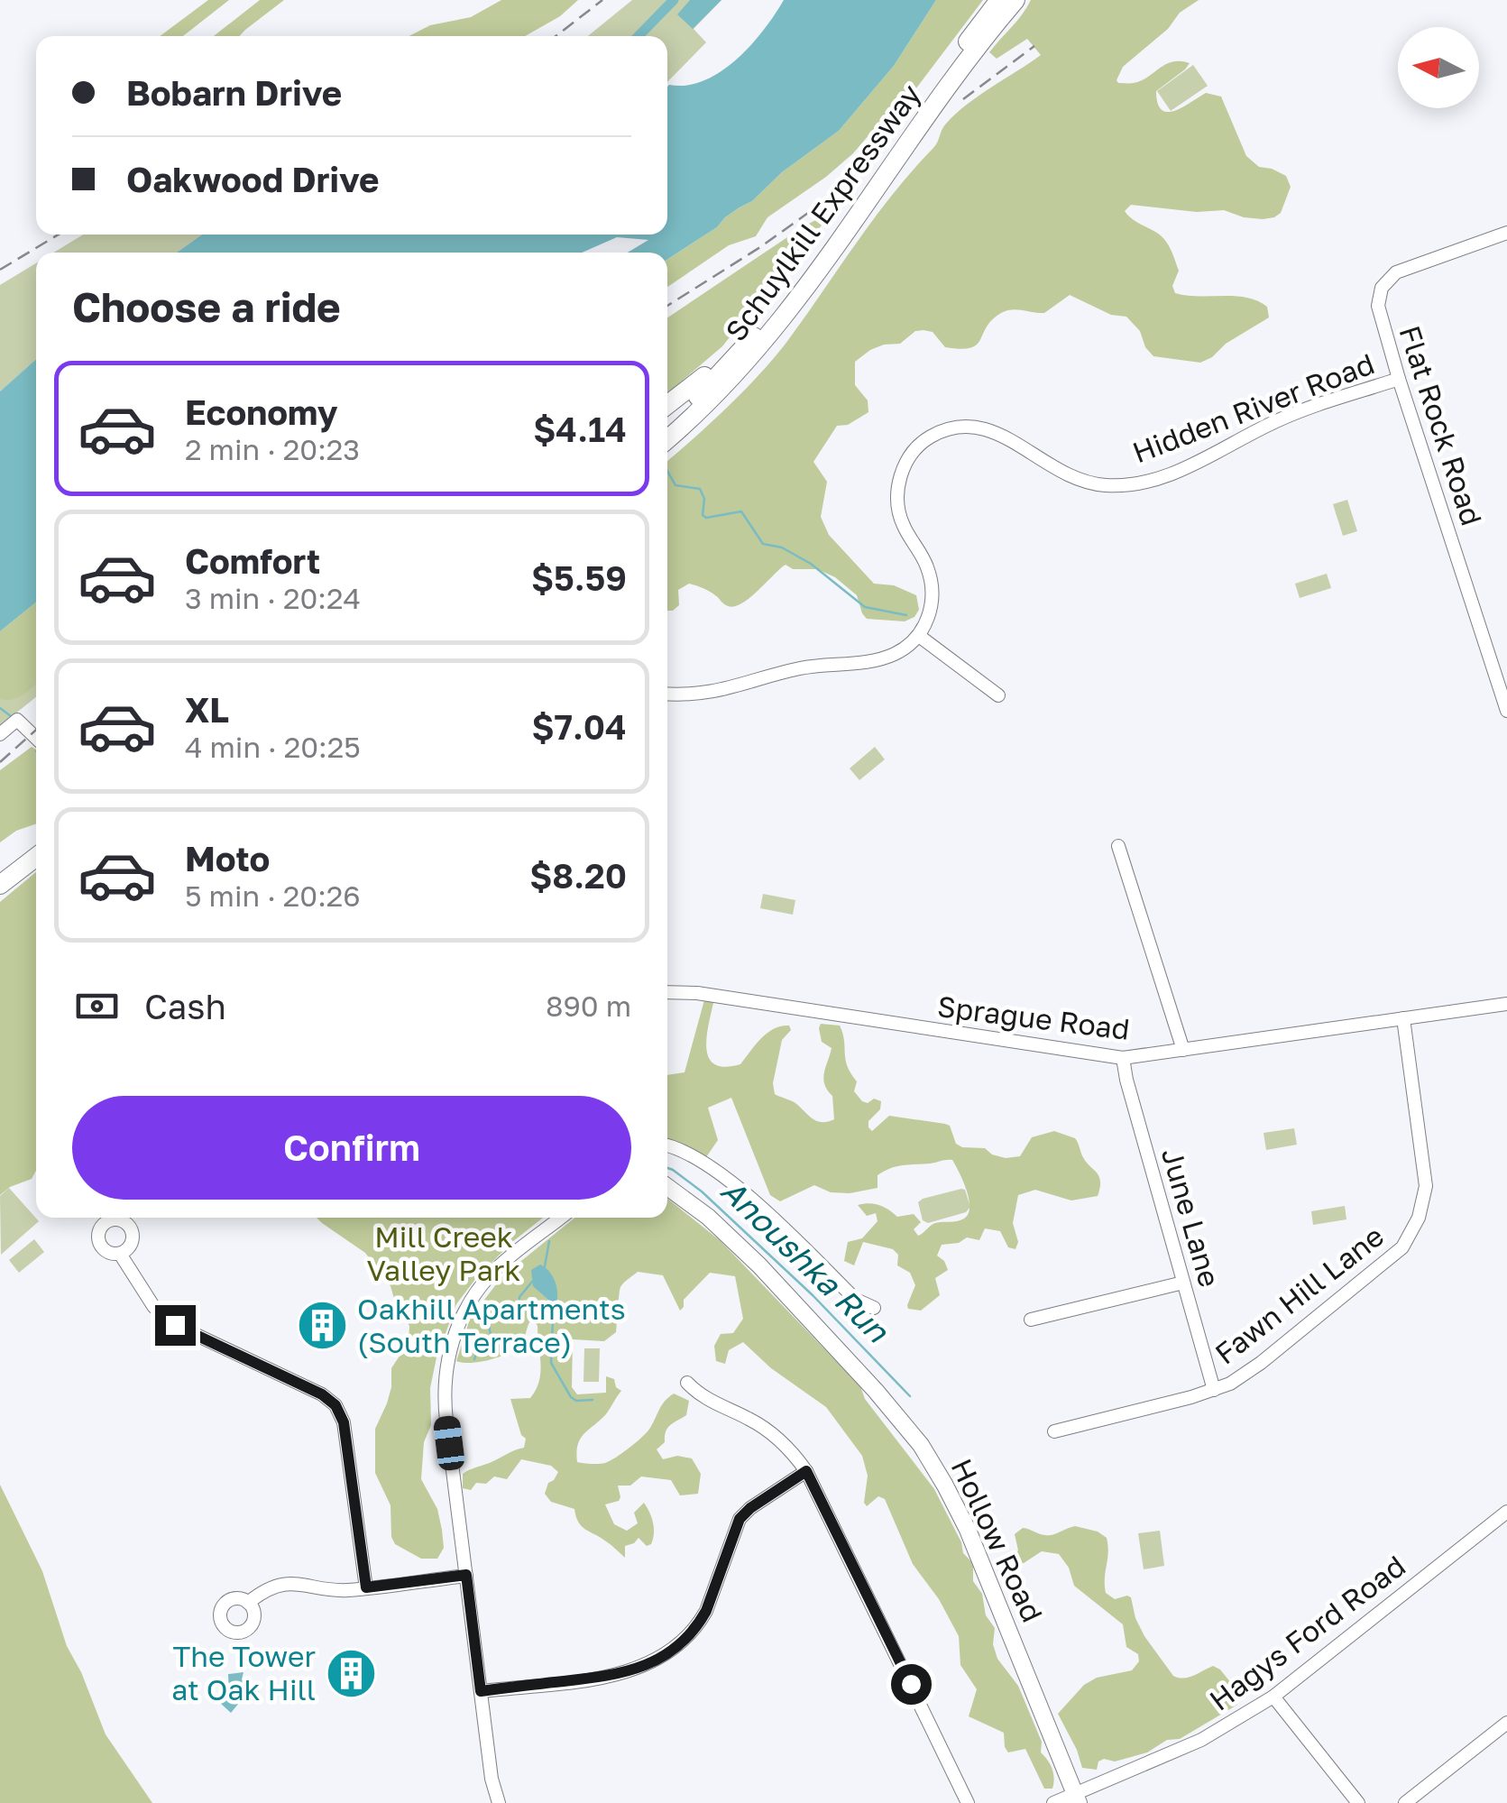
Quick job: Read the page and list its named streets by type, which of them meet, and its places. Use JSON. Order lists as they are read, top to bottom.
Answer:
{
  "streets": {
    "highway": ["Schuylkill Expressway"],
    "main road": ["Hollow Road"],
    "street": [
      "Hidden River Road",
      "Flat Rock Road",
      "Sprague Road",
      "June Lane",
      "Fawn Hill Lane",
      "Hagys Ford Road"
    ]
  },
  "crossings": [
    ["Hidden River Road", "Flat Rock Road"],
    ["Sprague Road", "June Lane"],
    ["Sprague Road", "Fawn Hill Lane"],
    ["June Lane", "Fawn Hill Lane"],
    ["Hollow Road", "Hagys Ford Road"]
  ],
  "water": ["Anoushka Run"],
  "parks": ["Mill Creek Valley Park"],
  "places": {
    "building": ["Oakhill Apartments (South Terrace)", "The Tower at Oak Hill"]
  },
  "north": "left",
  "page": {
    "banner": ["Bobarn Drive", "Oakwood Drive"],
    "heading": "Choose a ride",
    "list": [
      {
        "name": "Economy",
        "note": "2 min · 20:23",
        "value": "$4.14"
      },
      {
        "name": "Comfort",
        "note": "3 min · 20:24",
        "value": "$5.59"
      },
      {
        "name": "XL",
        "note": "4 min · 20:25",
        "value": "$7.04"
      },
      {
        "name": "Moto",
        "note": "5 min · 20:26",
        "value": "$8.20"
      }
    ],
    "pay": ["Cash", "890 m"],
    "buttons": "Confirm"
  }
}
